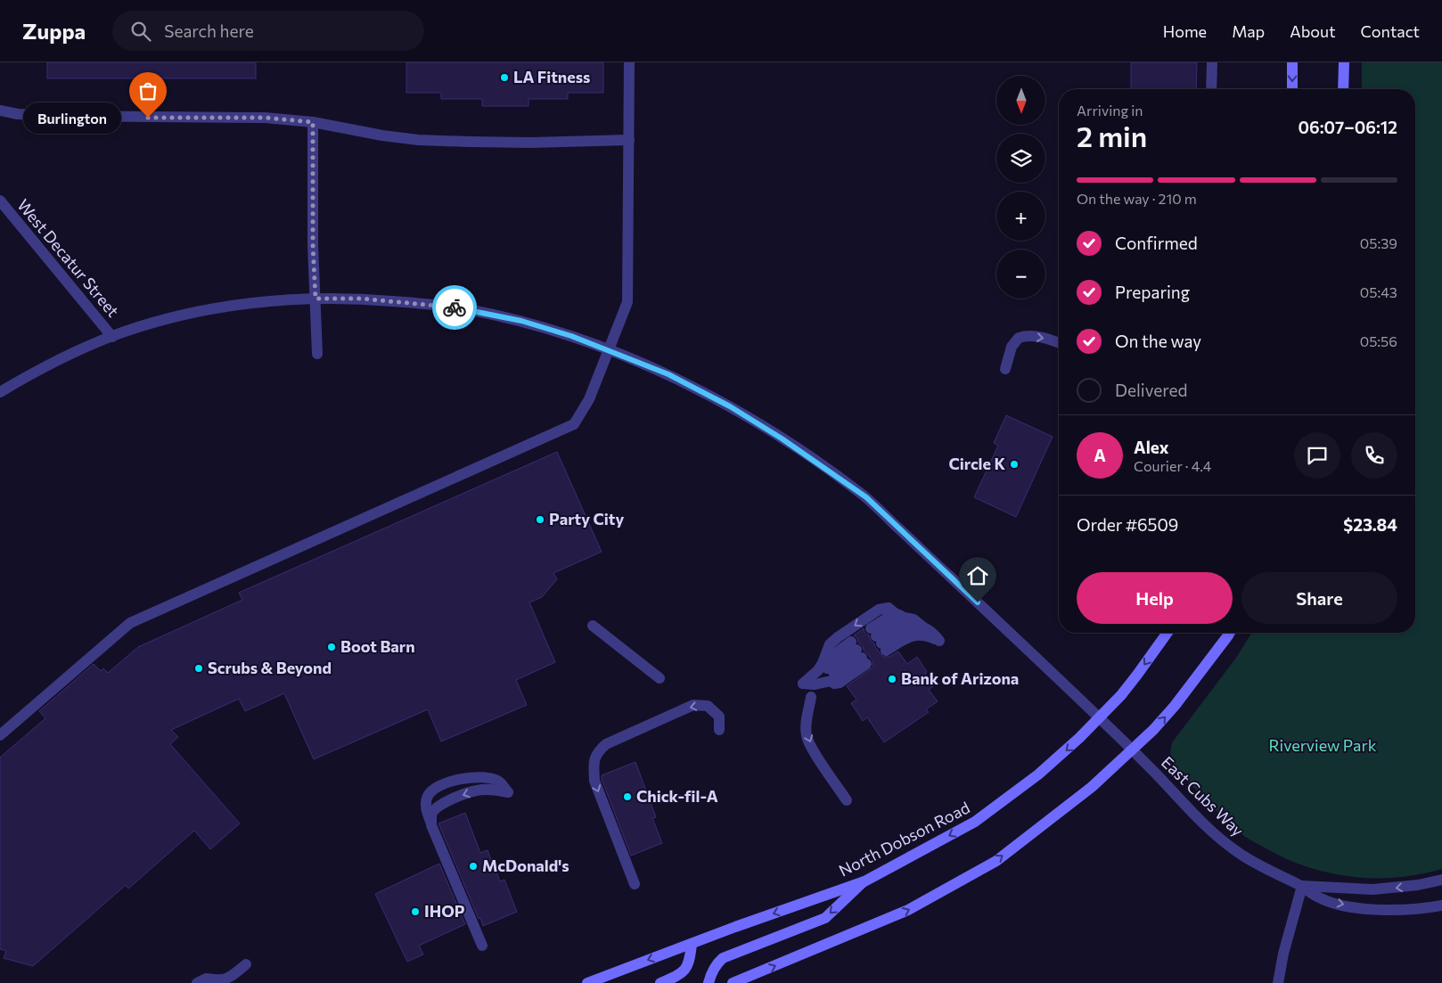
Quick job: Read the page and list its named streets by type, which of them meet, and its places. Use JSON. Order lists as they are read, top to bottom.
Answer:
{
  "streets": {
    "main road": ["North Dobson Road"],
    "street": ["West Decatur Street", "East Cubs Way"]
  },
  "crossings": [
    ["West Decatur Street", "East Cubs Way"],
    ["East Cubs Way", "North Dobson Road"]
  ],
  "parks": ["Riverview Park"],
  "places": [
    "LA Fitness",
    "Burlington",
    "Circle K",
    "Party City",
    "Boot Barn",
    "Scrubs & Beyond",
    "Bank of Arizona",
    "Chick-fil-A",
    "McDonald's",
    "IHOP"
  ],
  "north": "bottom",
  "page": {
    "header": "Zuppa",
    "search": "Search here",
    "nav": [
      "Home",
      "Map",
      "About",
      "Contact"
    ],
    "map_buttons": ["+", "−"],
    "heading": ["2 min", "Arriving in", "06:07–06:12"],
    "panel": [
      "Alex",
      "Courier · 4.4",
      "Order #6509",
      "$23.84"
    ],
    "bubble": "Burlington",
    "bar": "On the way · 210 m",
    "list": [
      ["Confirmed", "05:39"],
      ["Preparing", "05:43"],
      ["On the way", "05:56"],
      "Delivered"
    ],
    "round": "A",
    "buttons": ["Help", "Share"]
  }
}
